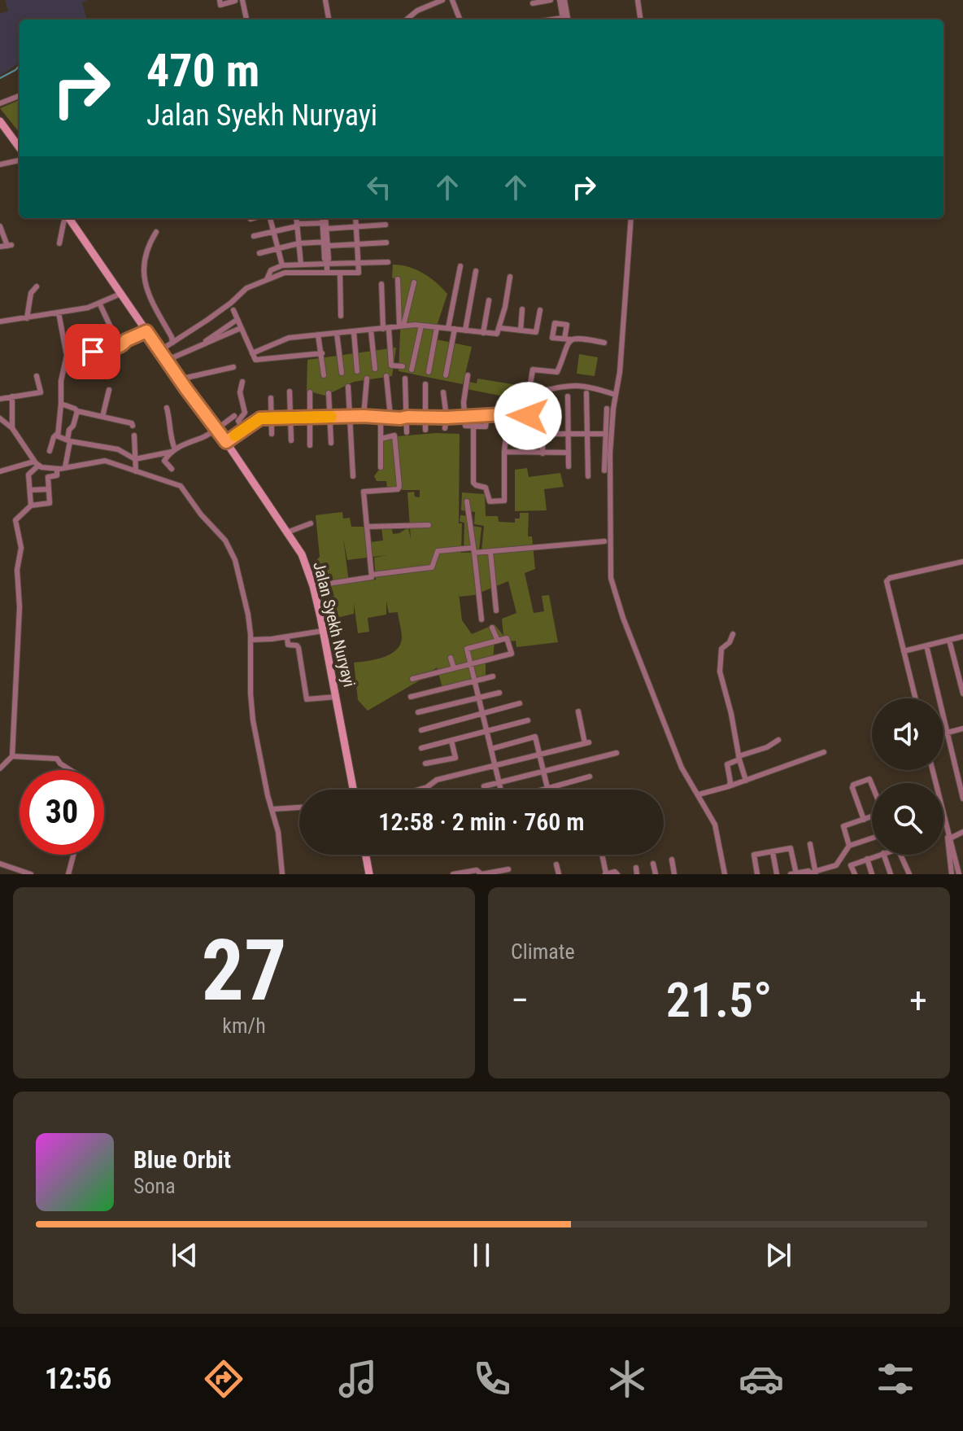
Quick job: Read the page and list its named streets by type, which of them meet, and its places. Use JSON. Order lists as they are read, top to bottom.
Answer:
{
  "streets": {
    "main road": ["Jalan Syekh Nuryayi"]
  },
  "page": {
    "turn": ["470 m", "Jalan Syekh Nuryayi"],
    "limit": "30",
    "trip": "12:58 · 2 min · 760 m",
    "tile": [
      ["27", "km/h"],
      "Climate"
    ],
    "heat": ["−", "21.5°", "+"],
    "song": ["Blue Orbit", "Sona"],
    "tabs": "12:56"
  }
}
